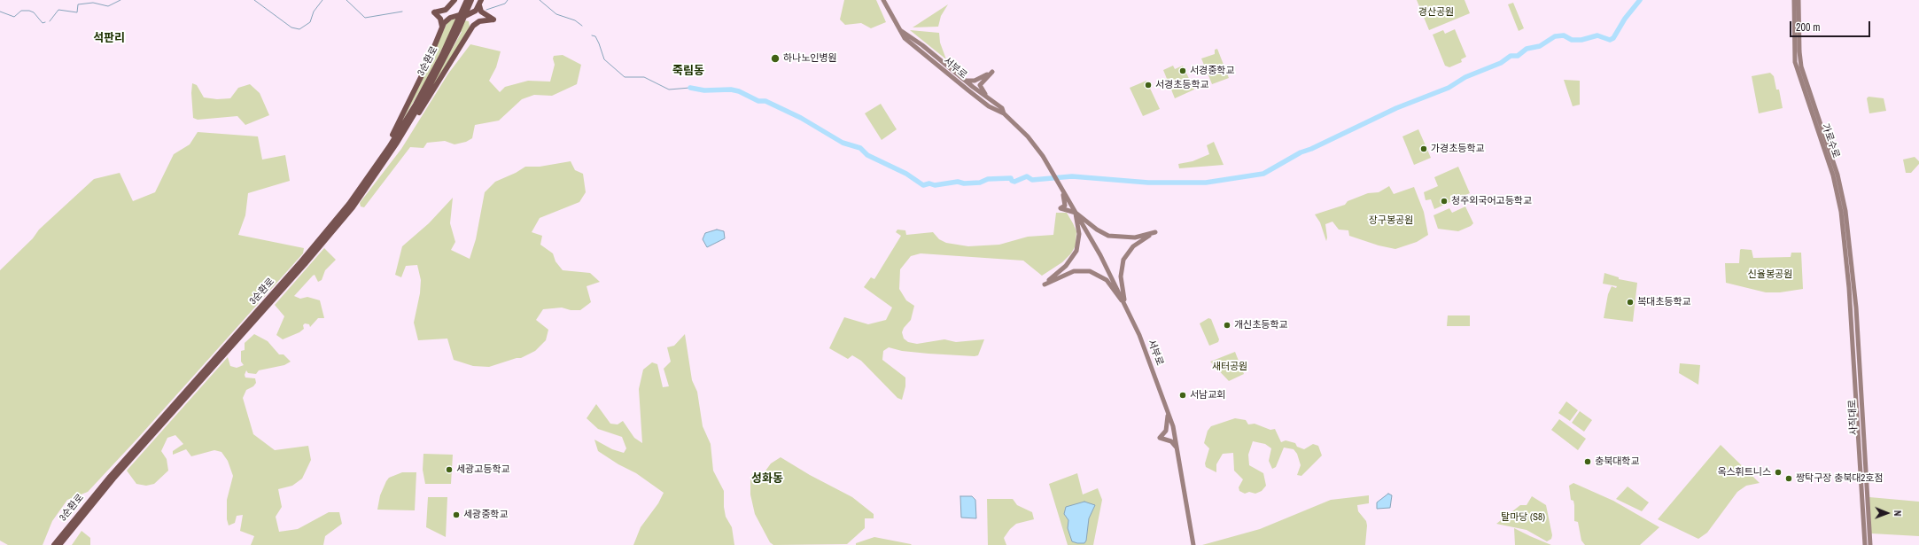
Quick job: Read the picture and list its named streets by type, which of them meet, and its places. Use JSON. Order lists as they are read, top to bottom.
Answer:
{
  "streets": {
    "highway": ["3순환로"],
    "main road": ["서부로", "가로수로", "사직대로"]
  },
  "crossings": [
    ["가로수로", "사직대로"]
  ],
  "districts": ["석판리", "죽림동", "성화동"],
  "parks": [
    "경산공원",
    "장구봉공원",
    "신율봉공원",
    "새터공원",
    "탈마당 (S8)"
  ],
  "places": [
    "하나노인병원",
    "서경중학교",
    "서경초등학교",
    "가경초등학교",
    "청주외국어고등학교",
    "복대초등학교",
    "개신초등학교",
    "서남교회",
    "충북대학교",
    "세광고등학교",
    "옥스휘트니스",
    "짱탁구장 충북대2호점",
    "세광중학교"
  ],
  "scale_bar": "200 m",
  "north": "right"
}
